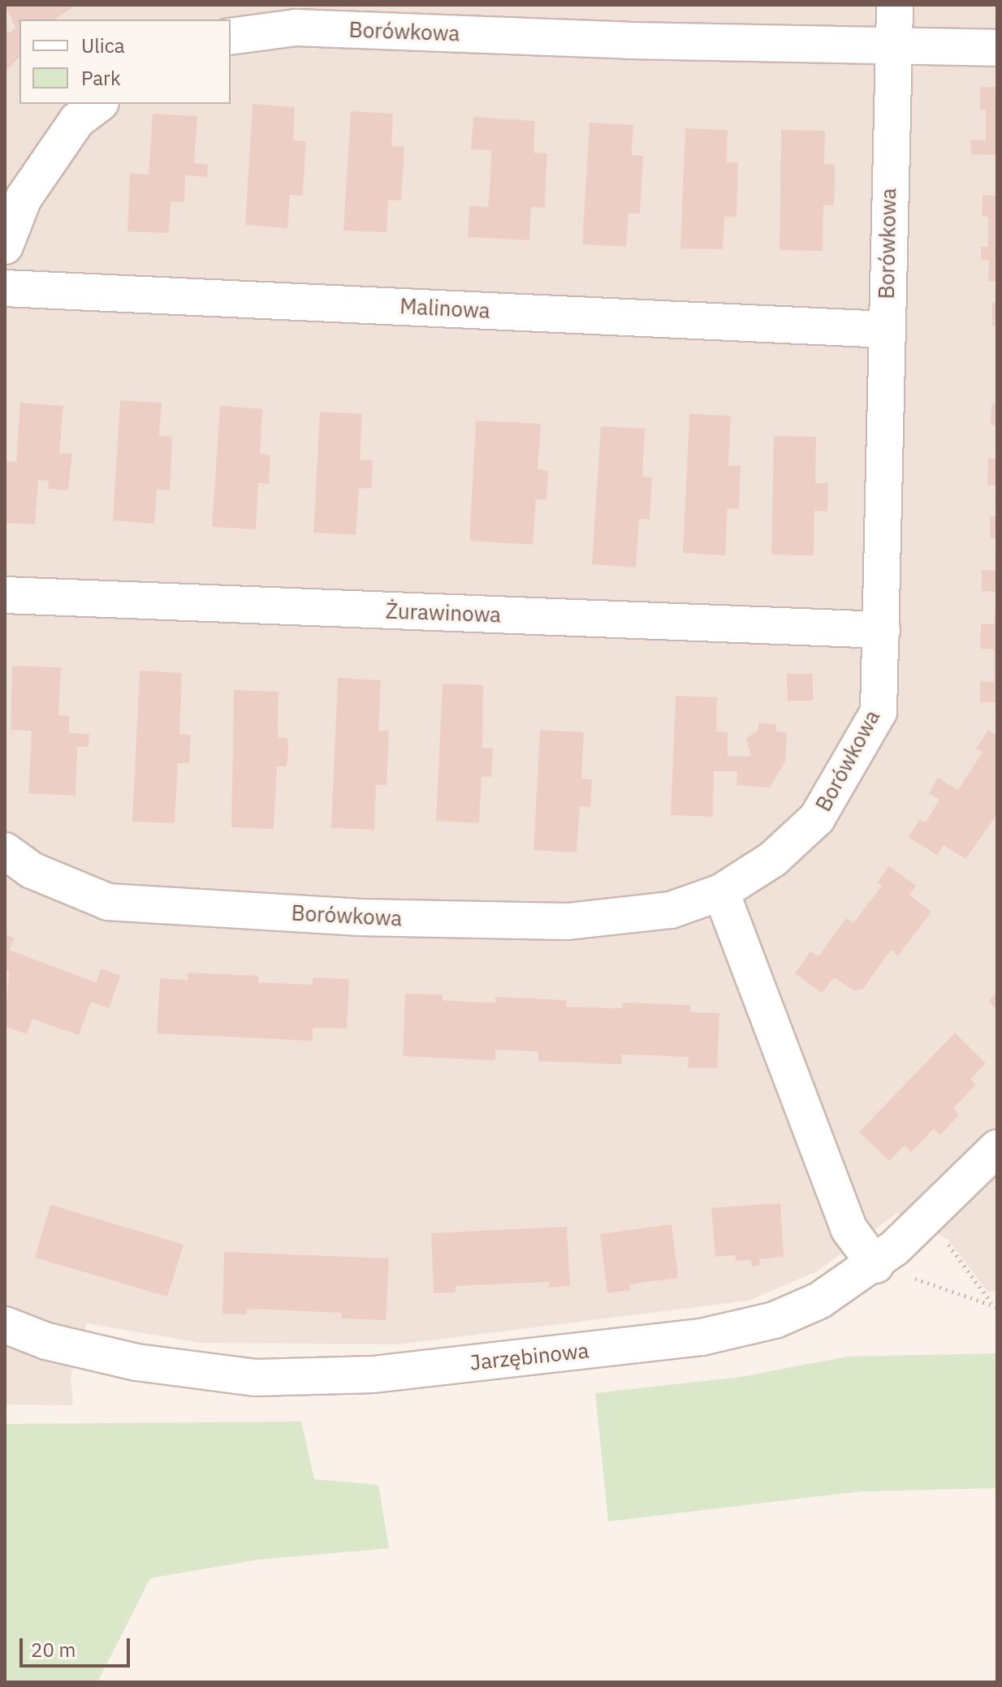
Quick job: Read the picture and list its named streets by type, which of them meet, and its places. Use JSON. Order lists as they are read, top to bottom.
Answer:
{
  "streets": {
    "street": [
      "Borówkowa",
      "Malinowa",
      "Żurawinowa",
      "Jarzębinowa"
    ]
  },
  "crossings": [
    ["Borówkowa", "Malinowa"],
    ["Borówkowa", "Żurawinowa"]
  ],
  "legend": ["Ulica", "Park"],
  "scale_bar": "20 m"
}
